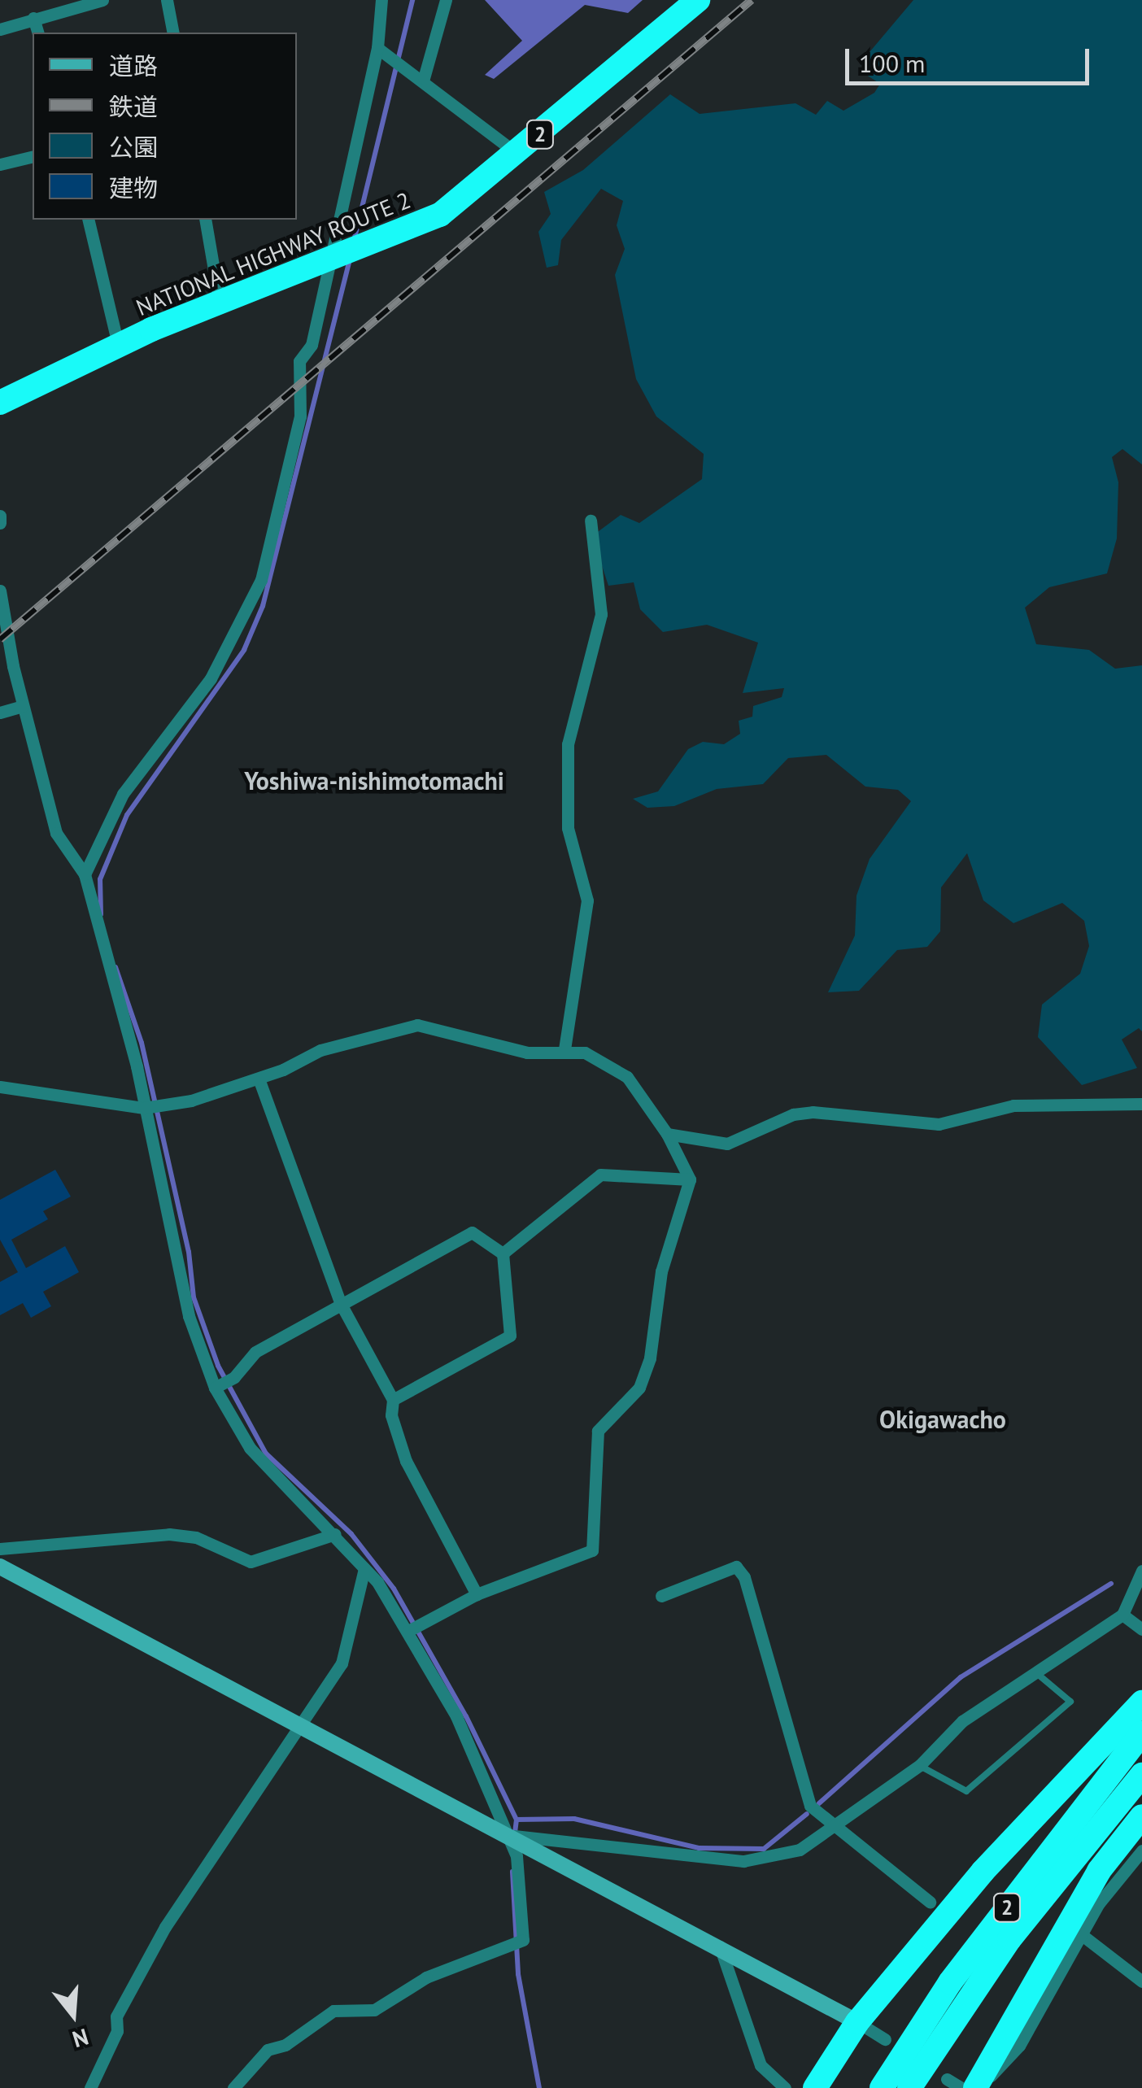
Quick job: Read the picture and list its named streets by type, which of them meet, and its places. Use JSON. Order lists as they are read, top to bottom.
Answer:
{
  "streets": {
    "highway": ["2", "NATIONAL HIGHWAY ROUTE 2"]
  },
  "districts": ["Yoshiwa-nishimotomachi", "Okigawacho"],
  "legend": [
    "道路",
    "鉄道",
    "公園",
    "建物"
  ],
  "scale_bar": "100 m",
  "north": "bottom"
}
